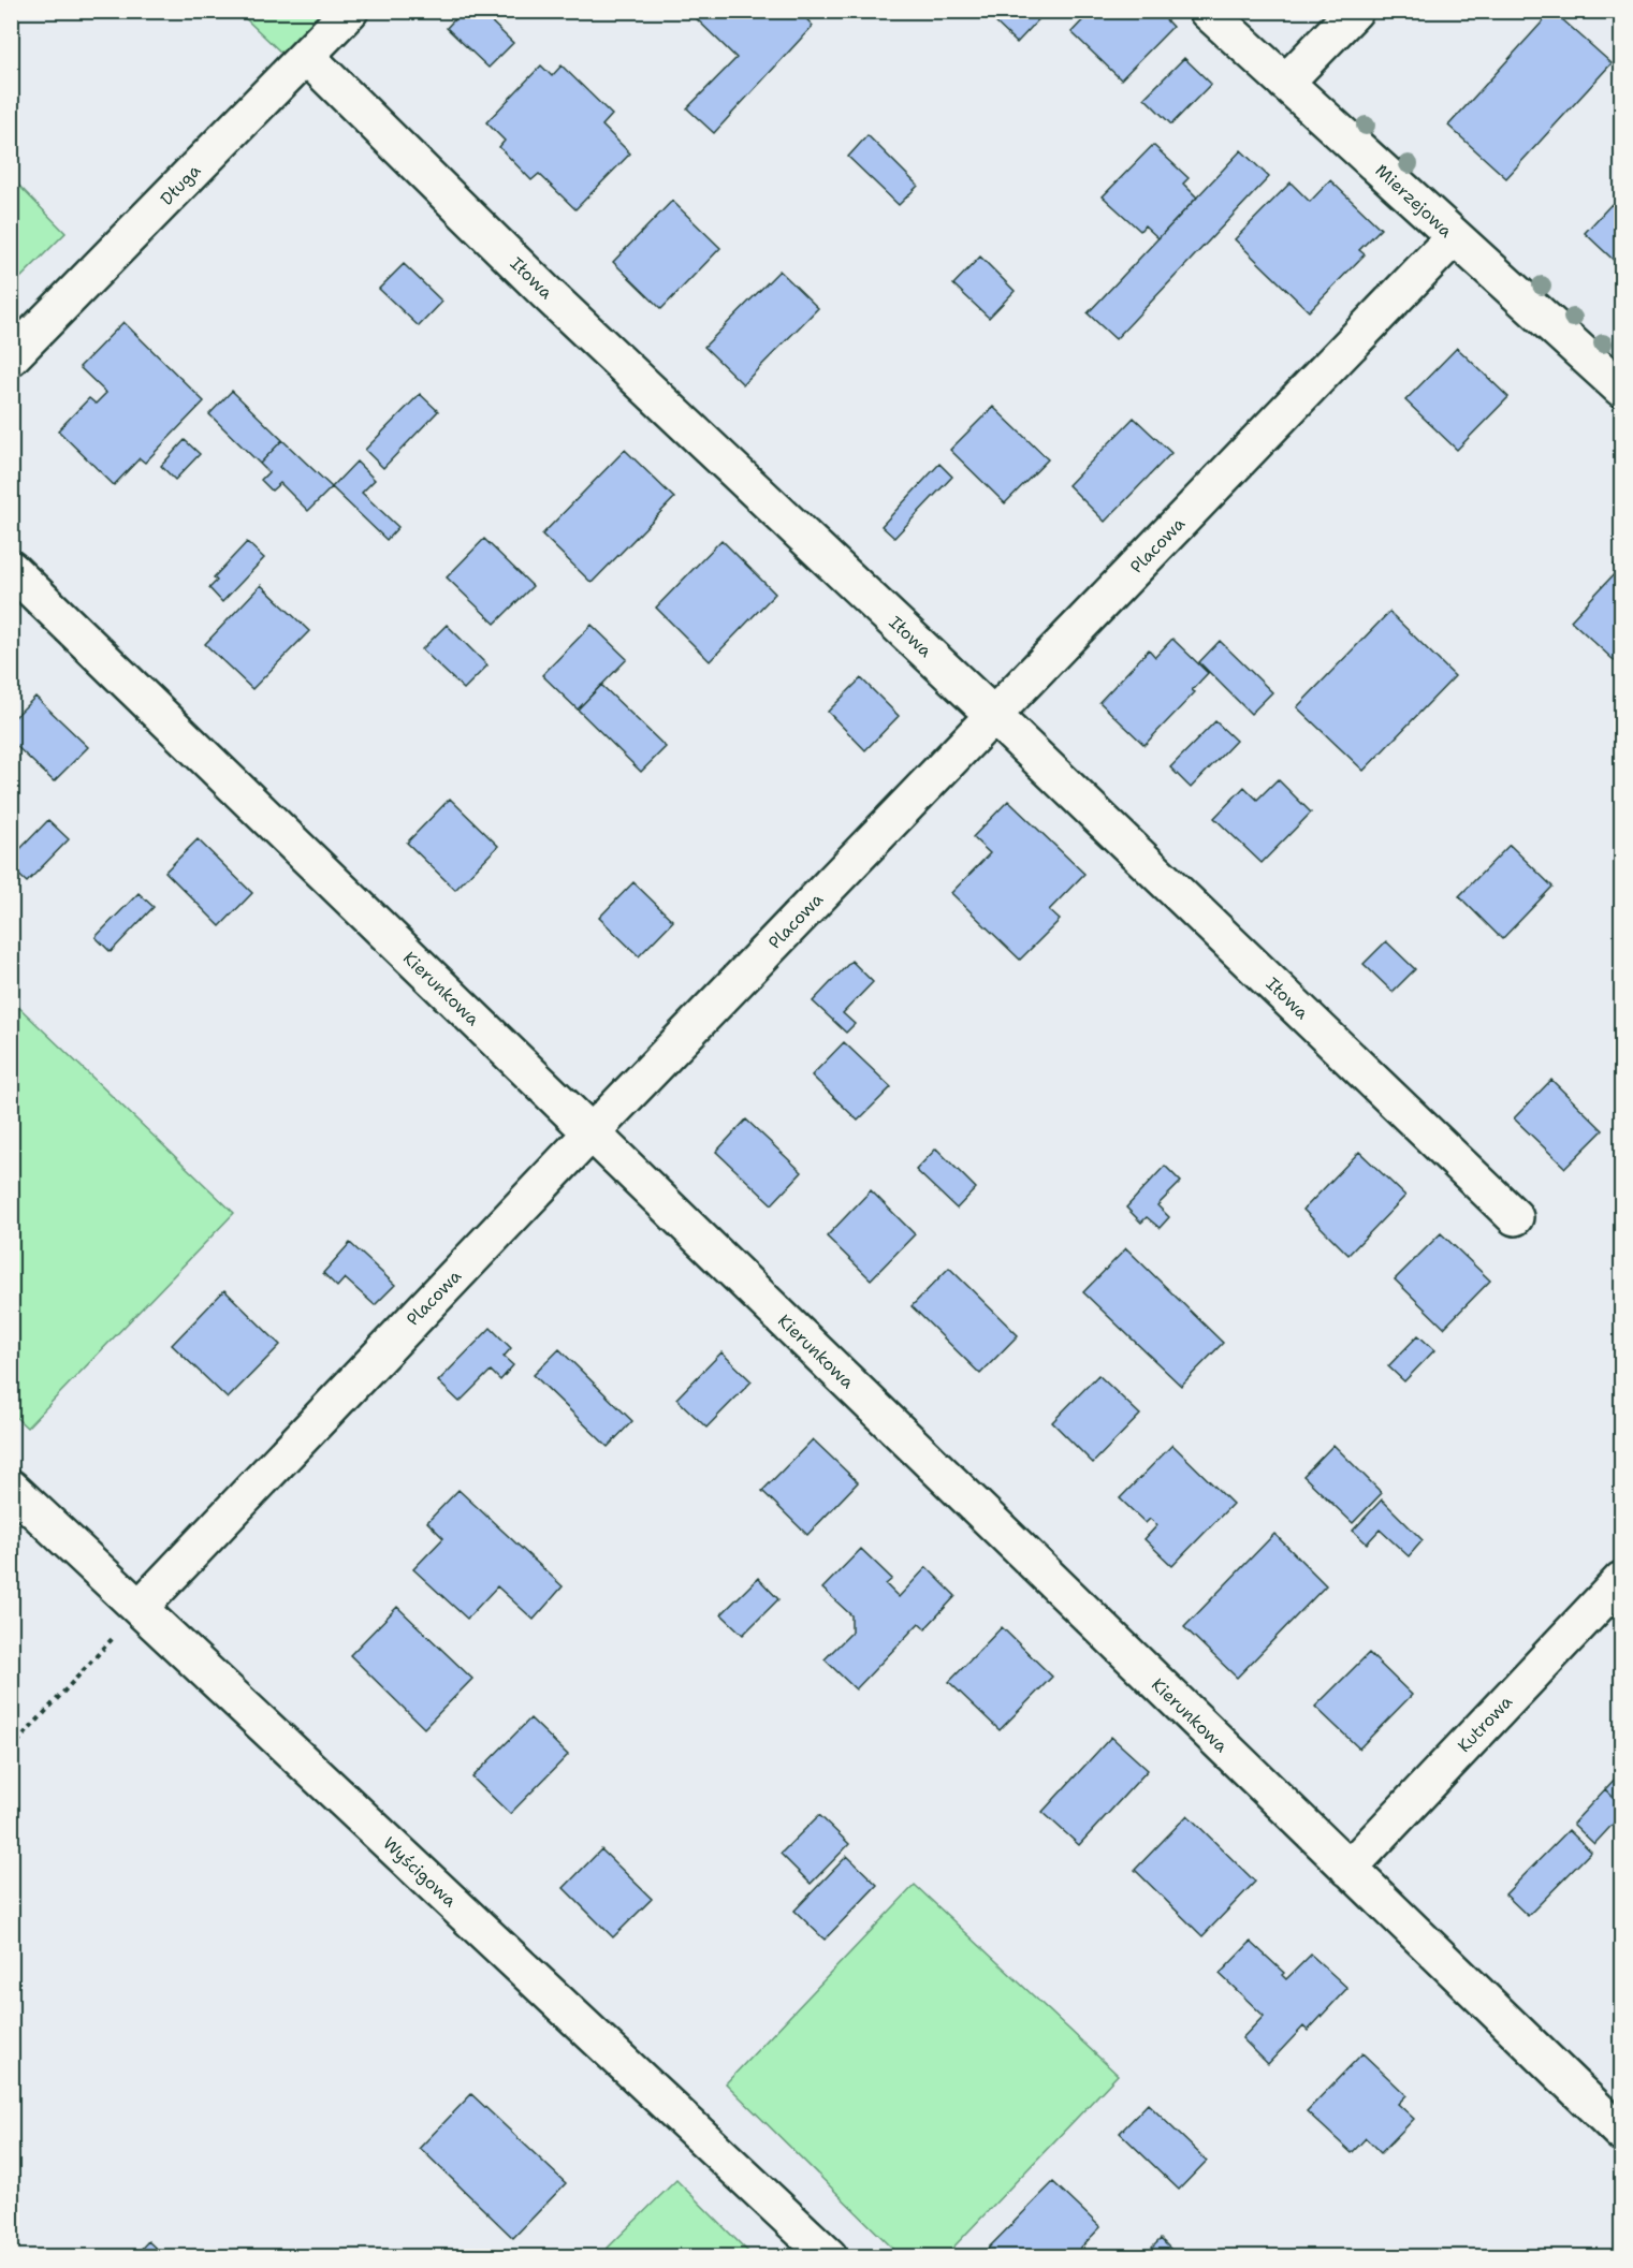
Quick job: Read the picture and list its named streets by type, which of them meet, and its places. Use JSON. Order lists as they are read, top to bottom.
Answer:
{
  "streets": {
    "street": [
      "Długa",
      "Mierzejowa",
      "Iłowa",
      "Placowa",
      "Kierunkowa",
      "Kutrowa",
      "Wyścigowa"
    ]
  },
  "crossings": [
    ["Długa", "Iłowa"],
    ["Mierzejowa", "Placowa"],
    ["Iłowa", "Placowa"],
    ["Placowa", "Kierunkowa"],
    ["Placowa", "Wyścigowa"],
    ["Kierunkowa", "Kutrowa"]
  ]
}
